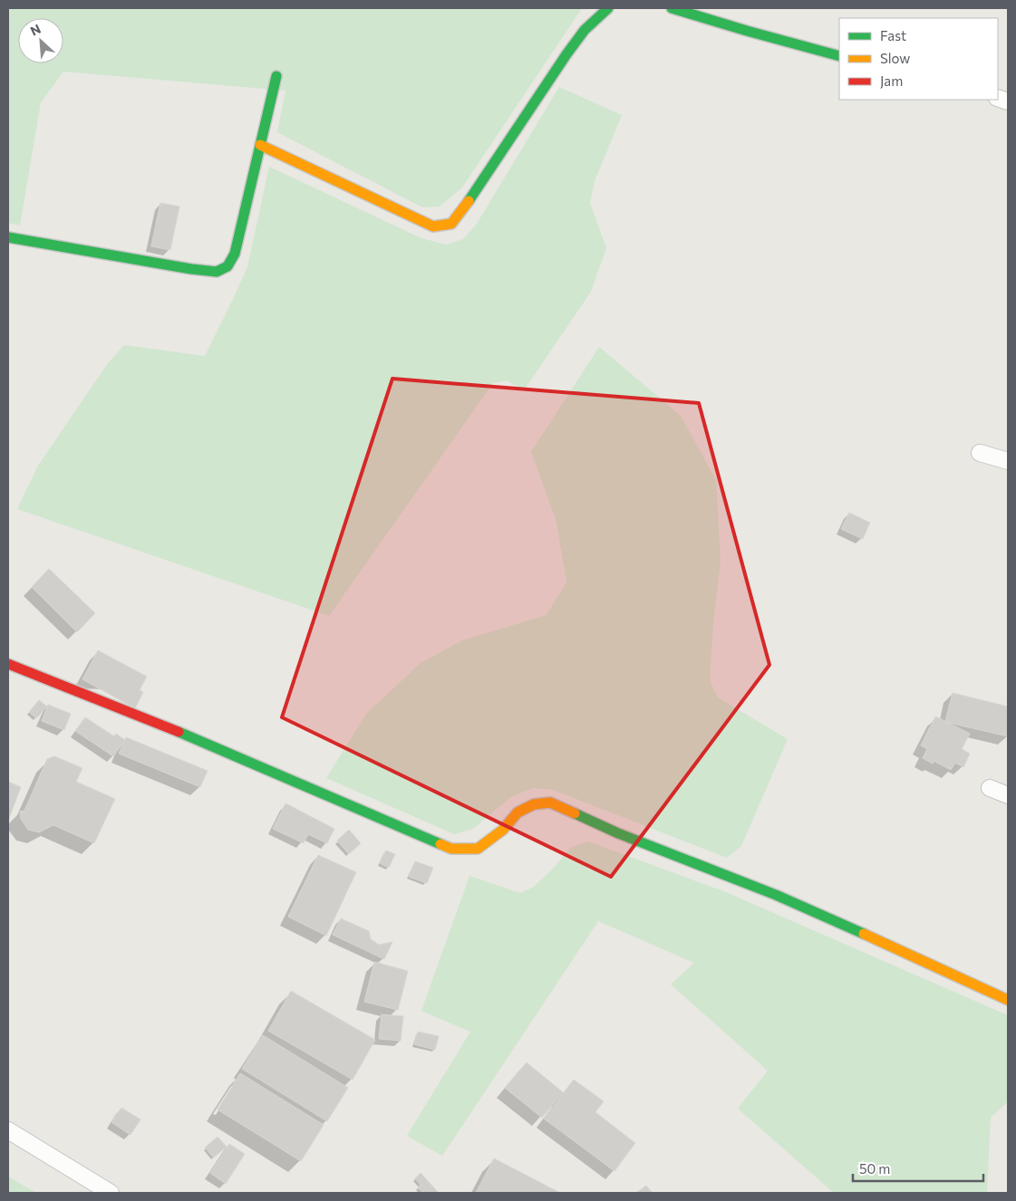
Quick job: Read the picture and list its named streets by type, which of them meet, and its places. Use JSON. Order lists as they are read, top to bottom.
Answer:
{
  "legend": ["Fast", "Slow", "Jam"],
  "scale_bar": "50 m",
  "north": "top left"
}
